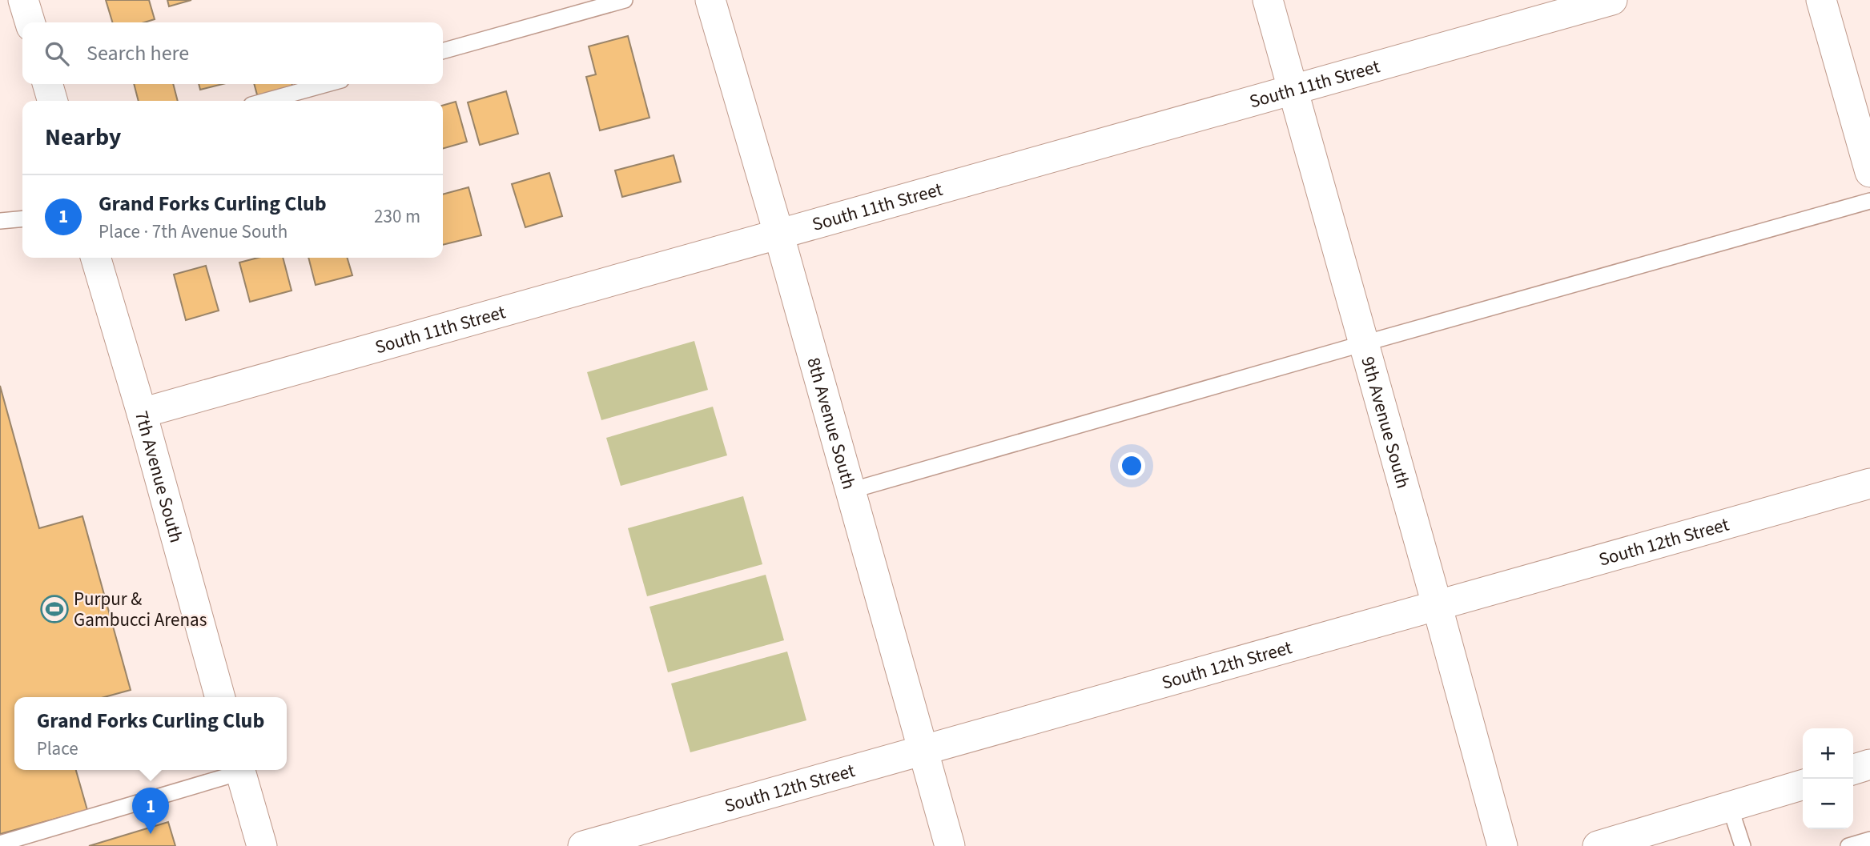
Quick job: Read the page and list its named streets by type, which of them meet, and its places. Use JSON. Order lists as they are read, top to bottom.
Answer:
{
  "streets": {
    "street": [
      "South 11th Street",
      "8th Avenue South",
      "9th Avenue South",
      "7th Avenue South",
      "South 12th Street"
    ]
  },
  "crossings": [
    ["South 11th Street", "8th Avenue South"],
    ["South 11th Street", "9th Avenue South"],
    ["South 11th Street", "7th Avenue South"],
    ["8th Avenue South", "South 12th Street"],
    ["9th Avenue South", "South 12th Street"]
  ],
  "places": {
    "sports": ["Purpur & Gambucci Arenas"]
  },
  "page": {
    "search": "Search here",
    "heading": "Nearby",
    "list": [
      {
        "mark": "1",
        "name": "Grand Forks Curling Club",
        "note": "Place · 7th Avenue South",
        "value": "230 m"
      }
    ],
    "popup": ["Grand Forks Curling Club", "Place"],
    "map_buttons": ["+", "−"],
    "pins": "1"
  }
}
